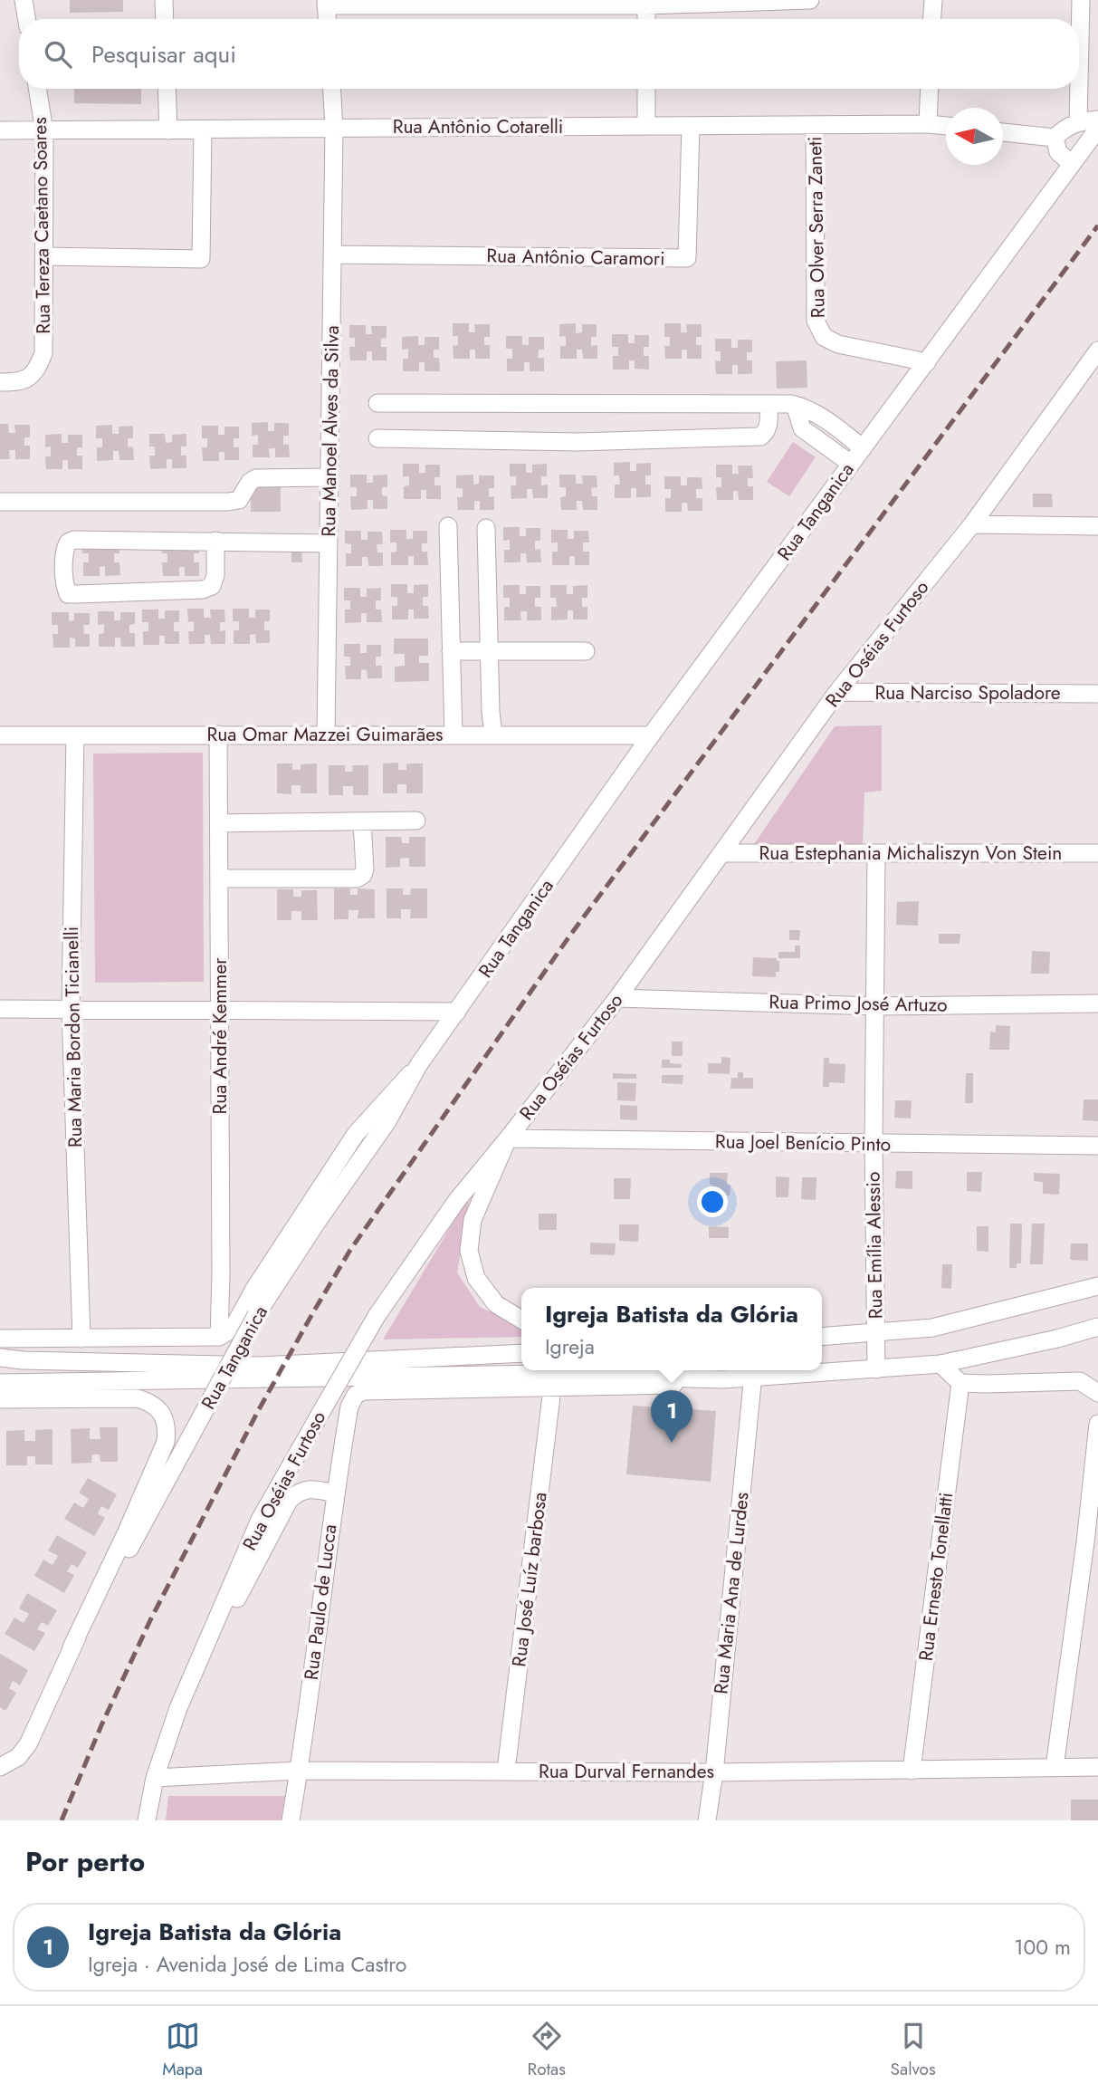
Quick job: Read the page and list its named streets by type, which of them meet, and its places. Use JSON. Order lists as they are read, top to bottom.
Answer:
{
  "streets": {
    "street": [
      "Rua Antônio Cotarelli",
      "Rua Tereza Caetano Soares",
      "Rua Olver Serra Zaneti",
      "Rua Antônio Caramori",
      "Rua Manoel Alves da Silva",
      "Rua Tanganica",
      "Rua Oséias Furtoso",
      "Rua Narciso Spoladore",
      "Rua Omar Mazzei Guimarães",
      "Rua Estephania Michaliszyn Von Stein",
      "Rua Primo José Artuzo",
      "Rua André Kemmer",
      "Rua Maria Bordon Ticianelli",
      "Rua Joel Benício Pinto",
      "Rua Emília Alessio",
      "Rua Ernesto Tonellatti",
      "Rua José Luíz barbosa",
      "Rua Maria Ana de Lurdes",
      "Rua Paulo de Lucca",
      "Rua Durval Fernandes"
    ]
  },
  "crossings": [
    ["Rua Antônio Cotarelli", "Rua Tereza Caetano Soares"],
    ["Rua Antônio Cotarelli", "Rua Olver Serra Zaneti"],
    ["Rua Antônio Cotarelli", "Rua Antônio Caramori"],
    ["Rua Antônio Cotarelli", "Rua Manoel Alves da Silva"],
    ["Rua Olver Serra Zaneti", "Rua Tanganica"],
    ["Rua Antônio Caramori", "Rua Manoel Alves da Silva"],
    ["Rua Manoel Alves da Silva", "Rua Omar Mazzei Guimarães"],
    ["Rua Tanganica", "Rua Omar Mazzei Guimarães"],
    ["Rua Oséias Furtoso", "Rua Narciso Spoladore"],
    ["Rua Oséias Furtoso", "Rua Estephania Michaliszyn Von Stein"],
    ["Rua Oséias Furtoso", "Rua Primo José Artuzo"],
    ["Rua Oséias Furtoso", "Rua Joel Benício Pinto"],
    ["Rua Oséias Furtoso", "Rua Durval Fernandes"],
    ["Rua Omar Mazzei Guimarães", "Rua André Kemmer"],
    ["Rua Omar Mazzei Guimarães", "Rua Maria Bordon Ticianelli"],
    ["Rua Estephania Michaliszyn Von Stein", "Rua Emília Alessio"],
    ["Rua Primo José Artuzo", "Rua Emília Alessio"],
    ["Rua Joel Benício Pinto", "Rua Emília Alessio"],
    ["Rua Ernesto Tonellatti", "Rua Durval Fernandes"],
    ["Rua José Luíz barbosa", "Rua Paulo de Lucca"],
    ["Rua José Luíz barbosa", "Rua Durval Fernandes"],
    ["Rua Maria Ana de Lurdes", "Rua Durval Fernandes"],
    ["Rua Paulo de Lucca", "Rua Durval Fernandes"]
  ],
  "north": "left",
  "page": {
    "search": "Pesquisar aqui",
    "popup": ["Igreja Batista da Glória", "Igreja"],
    "pins": "1",
    "heading": "Por perto",
    "list": [
      {
        "mark": "1",
        "name": "Igreja Batista da Glória",
        "note": "Igreja · Avenida José de Lima Castro",
        "value": "100 m"
      }
    ],
    "nav": ["Mapa", "Rotas", "Salvos"]
  }
}
